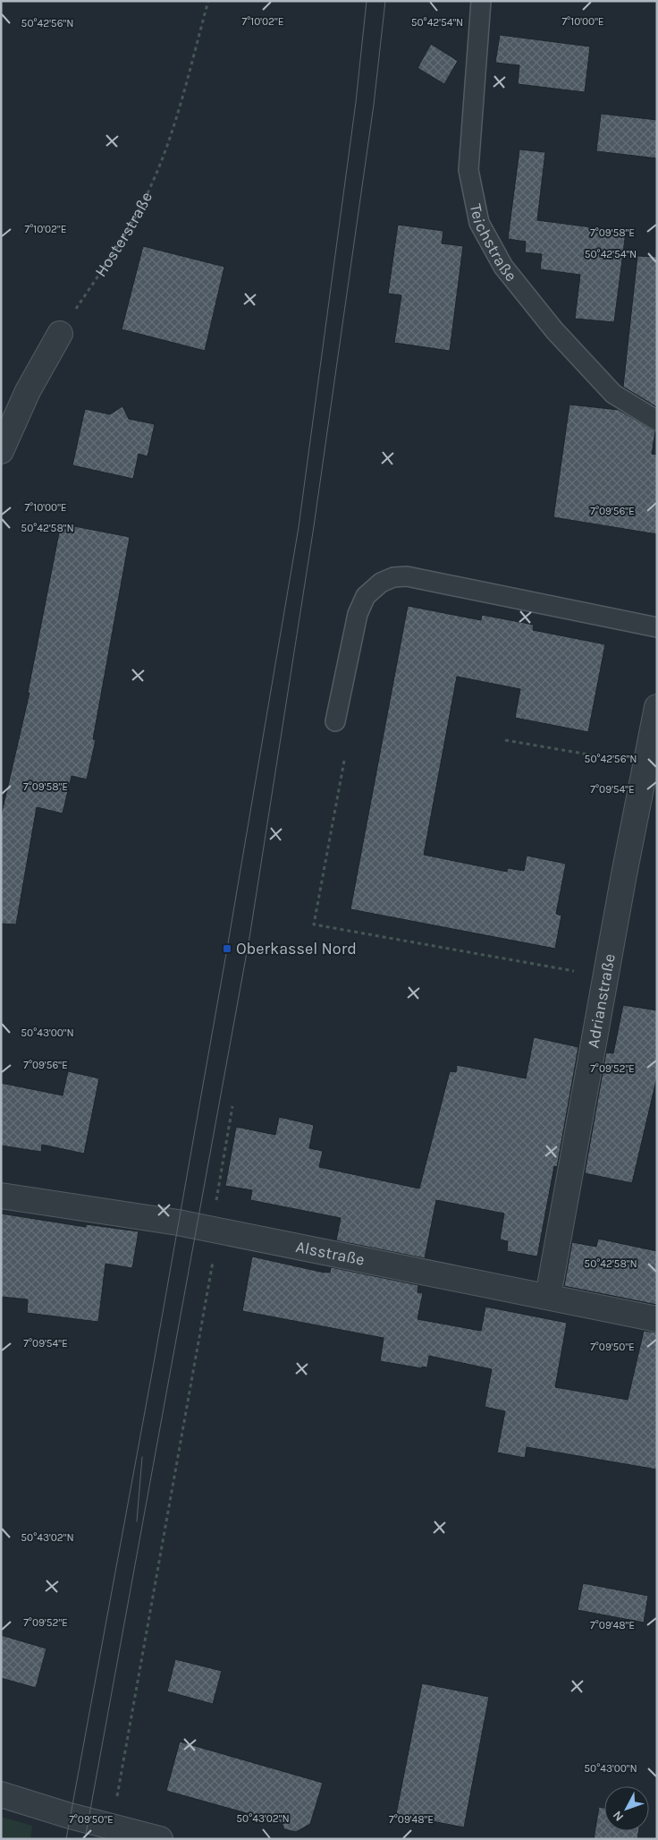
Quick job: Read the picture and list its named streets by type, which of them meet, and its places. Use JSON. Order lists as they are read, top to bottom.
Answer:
{
  "streets": {
    "street": ["Adrianstraße", "Alsstraße"],
    "lane": ["Teichstraße"],
    "path": ["Hosterstraße"]
  },
  "crossings": [
    ["Adrianstraße", "Alsstraße"]
  ],
  "places": {
    "transit": ["Oberkassel Nord"]
  },
  "north": "bottom left",
  "coordinates": [
    "7°10'02\"E",
    "7°10'00\"E",
    "50°42'54\"N",
    "50°42'56\"N",
    "7°09'58\"E",
    "7°09'56\"E",
    "50°42'58\"N",
    "7°09'54\"E",
    "50°43'00\"N",
    "7°09'52\"E",
    "7°09'50\"E",
    "50°43'02\"N",
    "7°09'48\"E"
  ]
}
